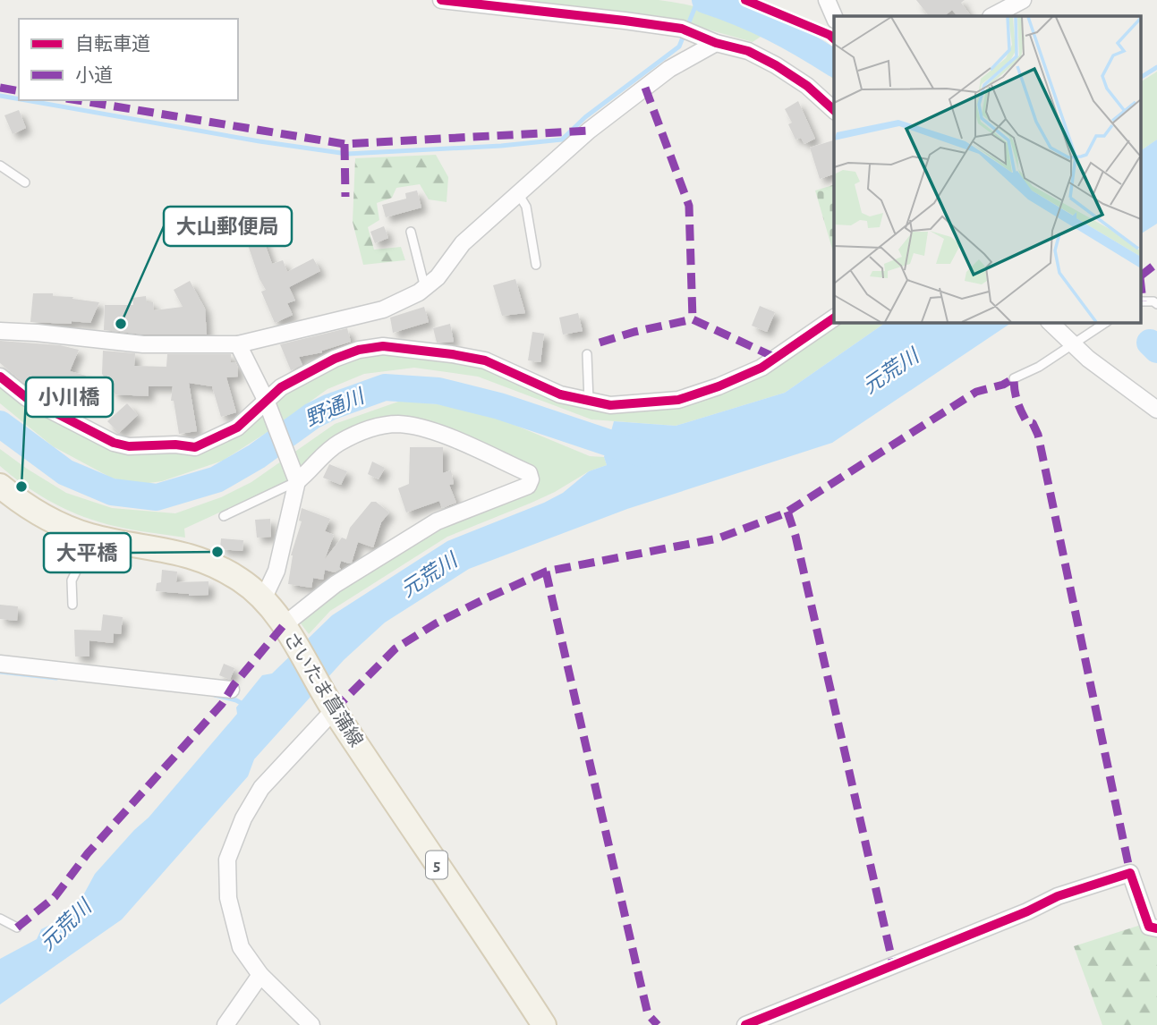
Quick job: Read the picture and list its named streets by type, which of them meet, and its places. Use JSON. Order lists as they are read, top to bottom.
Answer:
{
  "streets": {
    "main road": ["さいたま菖蒲線", "5"]
  },
  "water": ["元荒川", "野通川"],
  "places": ["大山郵便局", "小川橋", "大平橋"],
  "legend": ["自転車道", "小道"]
}
